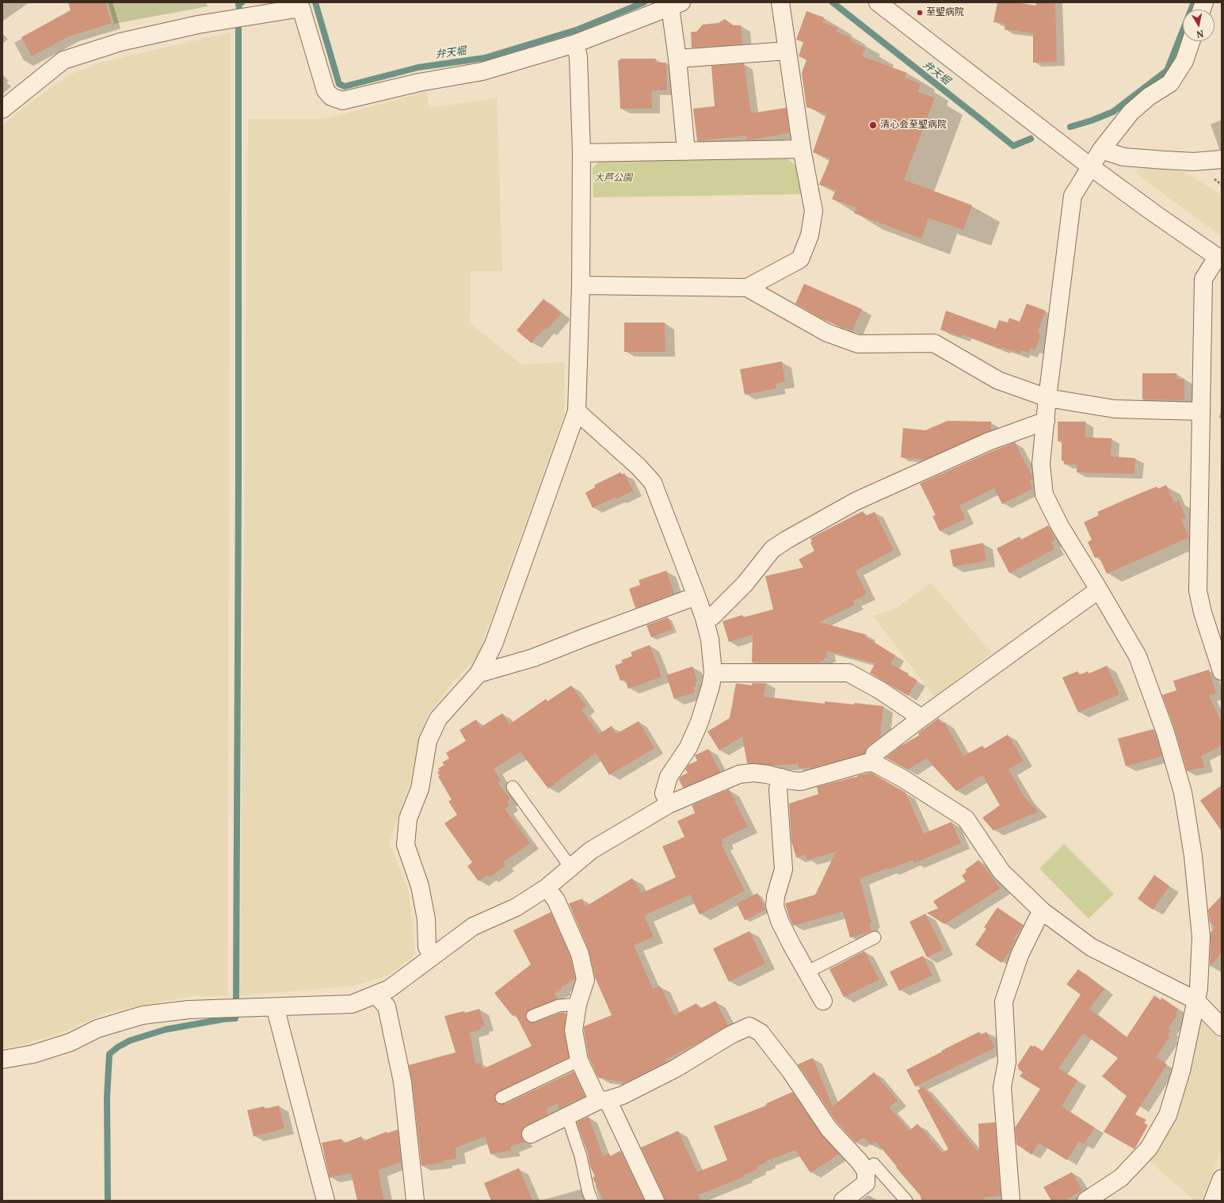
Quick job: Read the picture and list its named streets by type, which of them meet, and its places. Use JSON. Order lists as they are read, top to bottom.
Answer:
{
  "water": ["弁天堀"],
  "parks": ["大芦公園"],
  "places": ["至聖病院", "清心会至聖病院"],
  "north": "bottom"
}
